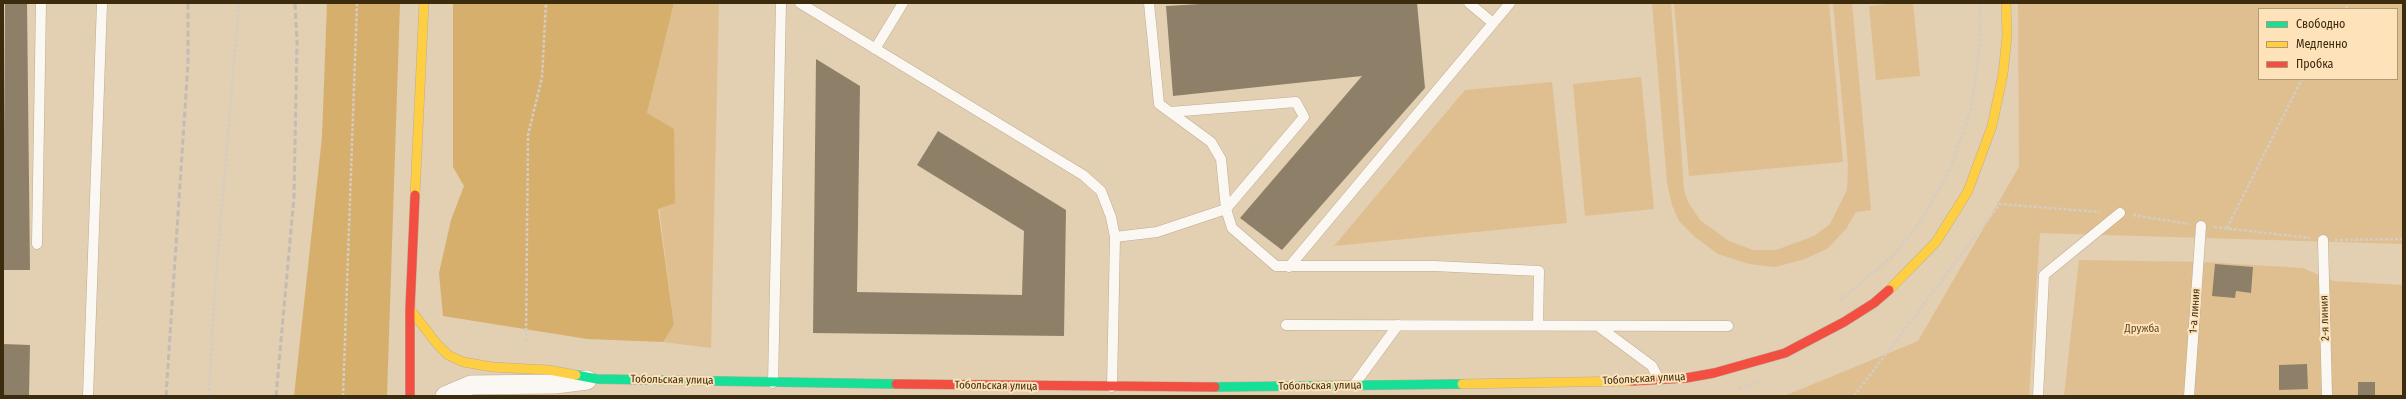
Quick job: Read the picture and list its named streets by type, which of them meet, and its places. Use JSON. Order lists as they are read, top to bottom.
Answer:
{
  "streets": {
    "street": ["Тобольская улица"],
    "lane": ["1-а линия", "2-я линия"]
  },
  "parks": ["Дружба"],
  "legend": ["Свободно", "Медленно", "Пробка"]
}
